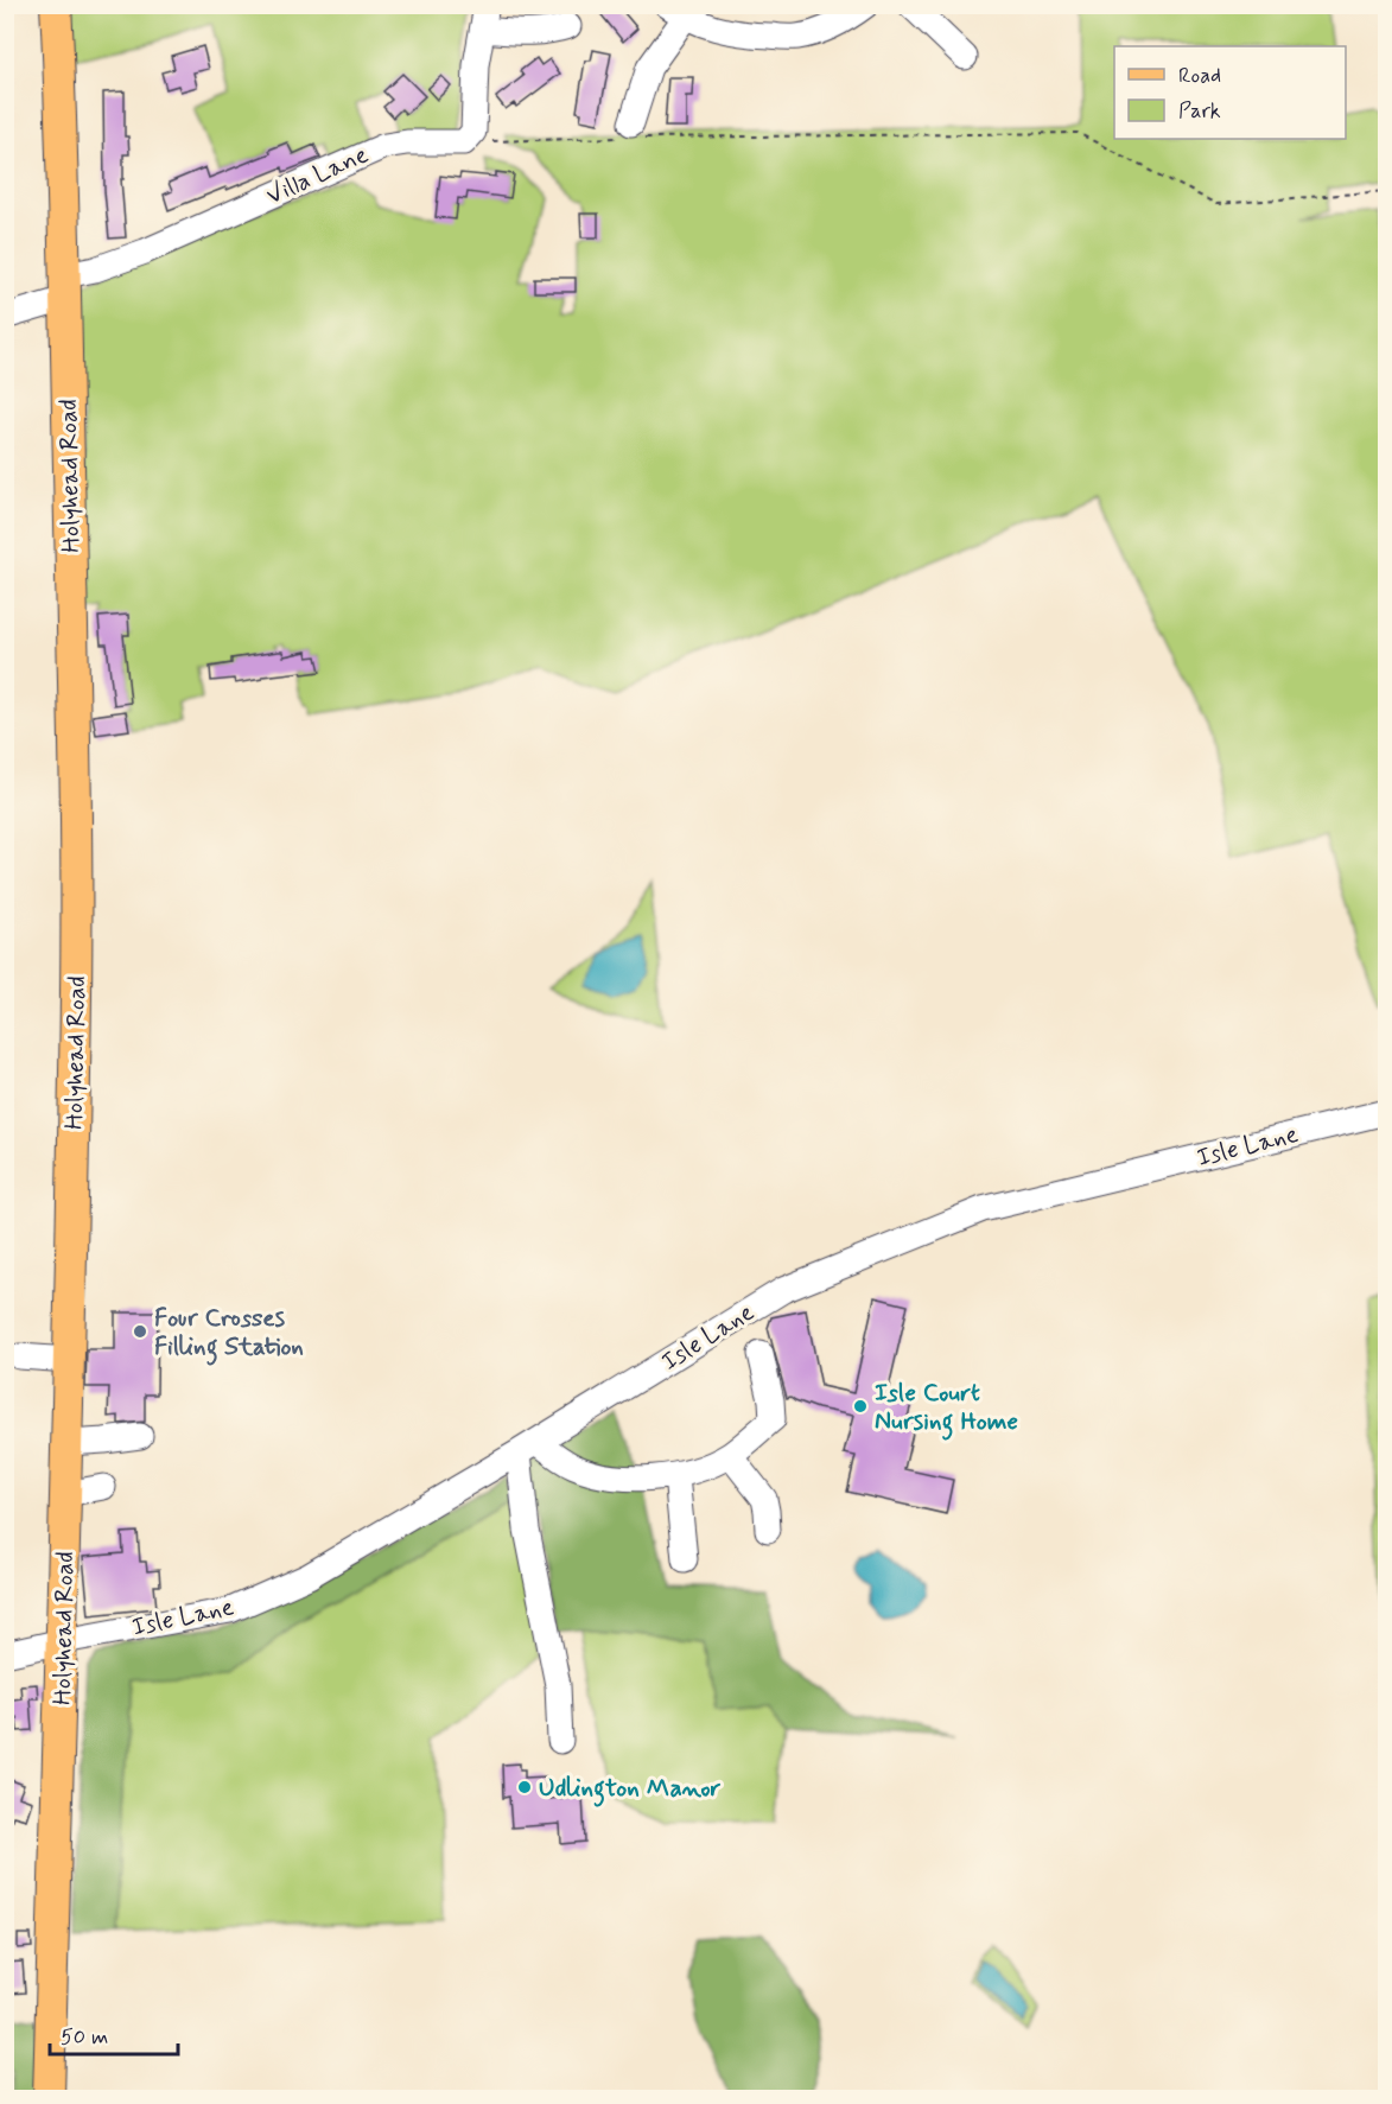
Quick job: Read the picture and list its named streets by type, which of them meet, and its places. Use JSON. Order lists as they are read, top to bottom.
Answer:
{
  "streets": {
    "main road": ["Holyhead Road"],
    "street": ["Villa Lane", "Isle Lane"]
  },
  "crossings": [
    ["Villa Lane", "Holyhead Road"],
    ["Holyhead Road", "Isle Lane"]
  ],
  "places": ["Four Crosses Filling Station", "Isle Court Nursing Home", "Udlington Manor"],
  "legend": ["Road", "Park"],
  "scale_bar": "50 m"
}
